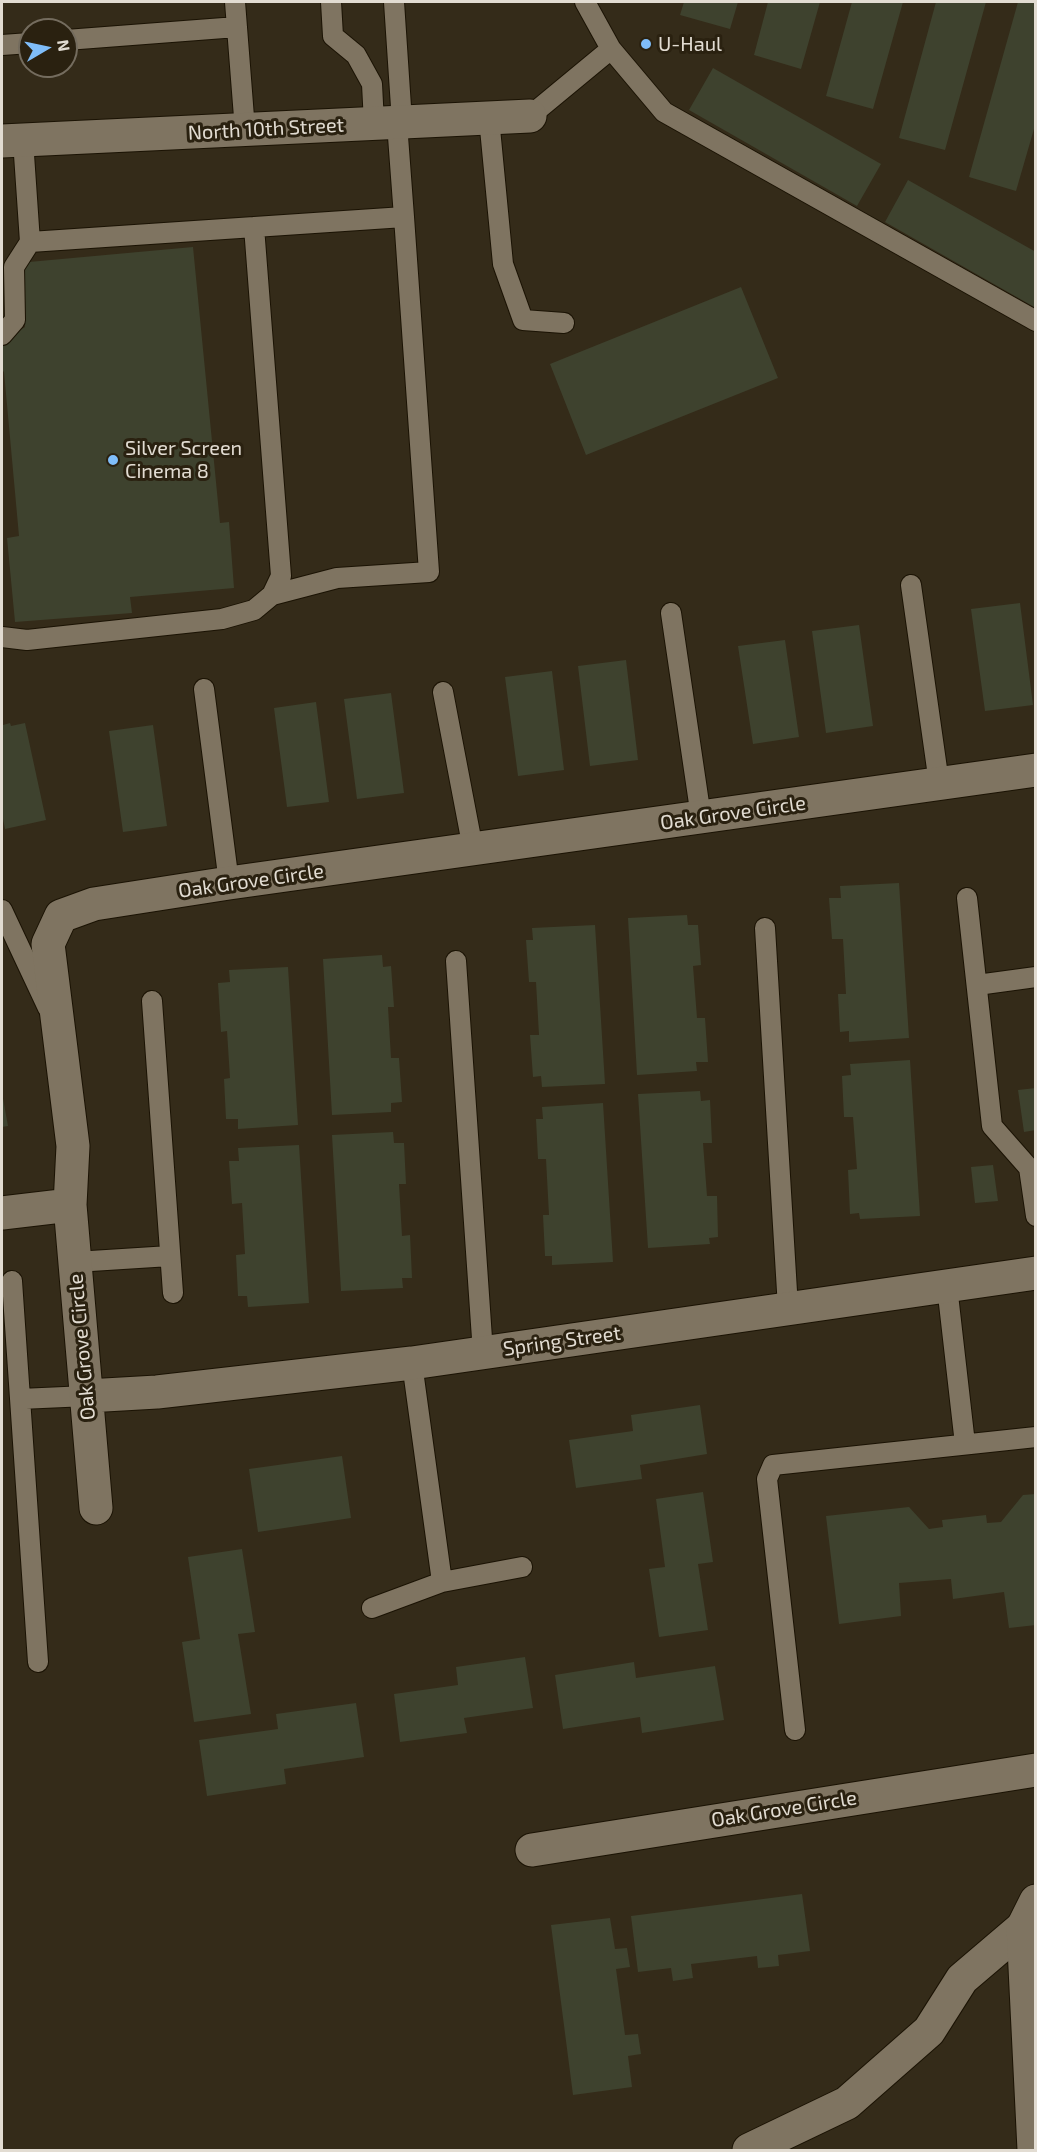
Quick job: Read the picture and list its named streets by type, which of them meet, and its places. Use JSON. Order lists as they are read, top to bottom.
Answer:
{
  "streets": {
    "street": ["North 10th Street", "Oak Grove Circle", "Spring Street"]
  },
  "crossings": [
    ["Oak Grove Circle", "Spring Street"]
  ],
  "places": ["U-Haul", "Silver Screen Cinema 8"],
  "north": "right"
}
